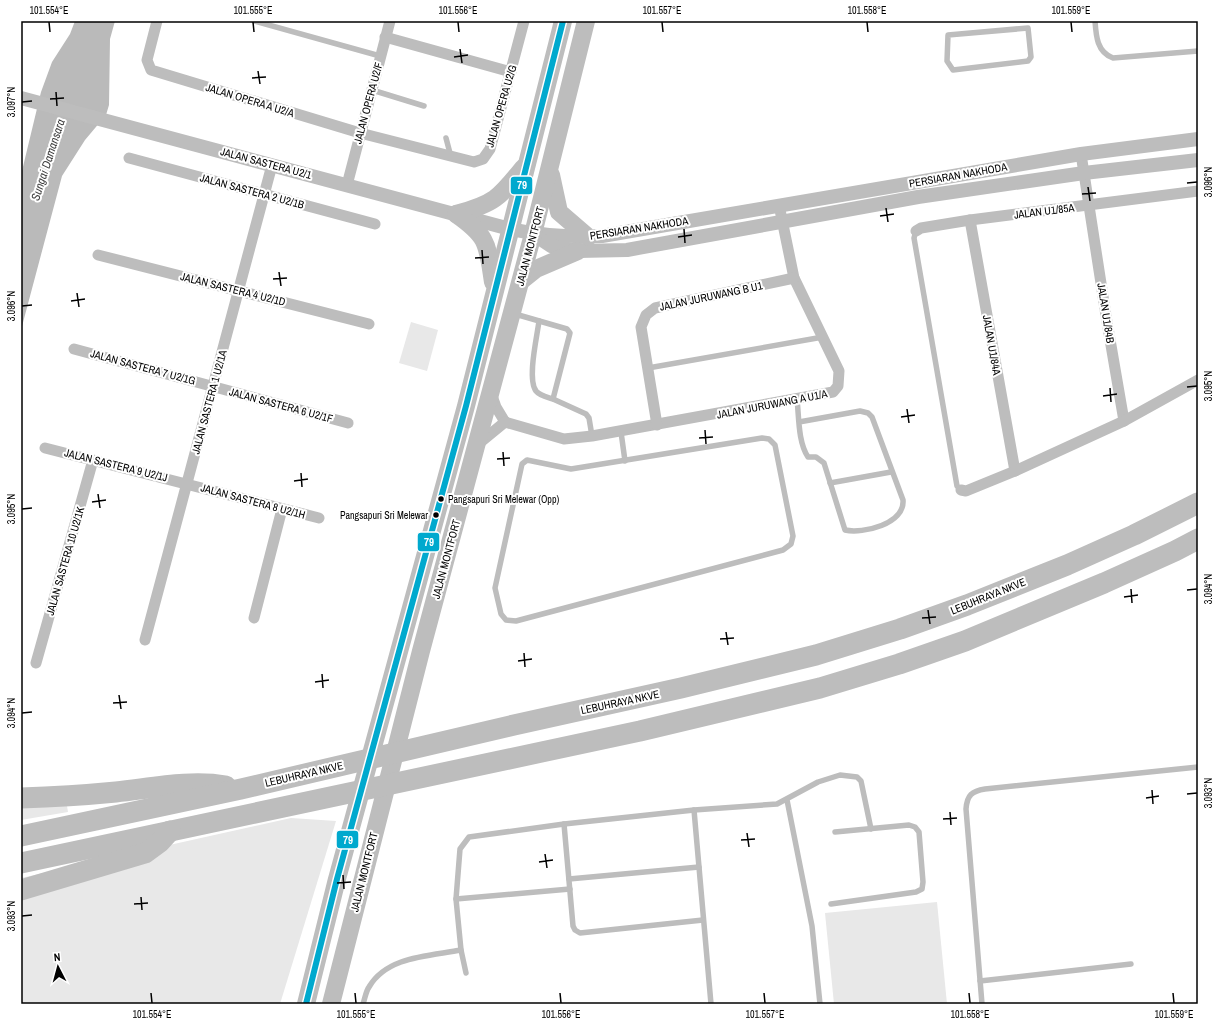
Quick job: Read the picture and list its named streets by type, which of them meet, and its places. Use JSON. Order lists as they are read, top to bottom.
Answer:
{
  "streets": {
    "highway": ["LEBUHRAYA NKVE"],
    "main road": ["JALAN MONTFORT"],
    "street": [
      "JALAN OPERA A U2/A",
      "JALAN OPERA U2/F",
      "JALAN OPERA U2/G",
      "JALAN SASTERA U2/1",
      "PERSIARAN NAKHODA",
      "JALAN SASTERA 2 U2/1B",
      "JALAN U1/85A",
      "JALAN SASTERA 4 U2/1D",
      "JALAN JURUWANG B U1",
      "JALAN U1/84B",
      "JALAN U1/84A",
      "JALAN SASTERA 7 U2/1G",
      "JALAN SASTERA 1 U2/1A",
      "JALAN JURUWANG A U1/A",
      "JALAN SASTERA 6 U2/1F",
      "JALAN SASTERA 9 U2/1J",
      "JALAN SASTERA 8 U2/1H",
      "JALAN SASTERA 10 U2/1K"
    ]
  },
  "crossings": [
    ["JALAN OPERA A U2/A", "JALAN OPERA U2/F"],
    ["JALAN OPERA A U2/A", "JALAN OPERA U2/G"],
    ["JALAN OPERA U2/F", "JALAN OPERA U2/G"],
    ["JALAN OPERA U2/F", "JALAN SASTERA U2/1"],
    ["JALAN SASTERA U2/1", "PERSIARAN NAKHODA"],
    ["JALAN SASTERA U2/1", "JALAN MONTFORT"],
    ["JALAN SASTERA U2/1", "JALAN SASTERA 1 U2/1A"],
    ["PERSIARAN NAKHODA", "JALAN MONTFORT"],
    ["PERSIARAN NAKHODA", "JALAN U1/84B"],
    ["PERSIARAN NAKHODA", "JALAN JURUWANG A U1/A"],
    ["JALAN SASTERA 2 U2/1B", "JALAN SASTERA 1 U2/1A"],
    ["JALAN U1/85A", "JALAN U1/84B"],
    ["JALAN U1/85A", "JALAN U1/84A"],
    ["JALAN SASTERA 4 U2/1D", "JALAN SASTERA 1 U2/1A"],
    ["JALAN JURUWANG B U1", "JALAN JURUWANG A U1/A"],
    ["JALAN SASTERA 7 U2/1G", "JALAN SASTERA 1 U2/1A"],
    ["JALAN SASTERA 7 U2/1G", "JALAN SASTERA 6 U2/1F"],
    ["JALAN SASTERA 1 U2/1A", "JALAN SASTERA 6 U2/1F"],
    ["JALAN SASTERA 1 U2/1A", "JALAN SASTERA 9 U2/1J"],
    ["JALAN SASTERA 1 U2/1A", "JALAN SASTERA 8 U2/1H"],
    ["JALAN SASTERA 9 U2/1J", "JALAN SASTERA 8 U2/1H"],
    ["JALAN SASTERA 9 U2/1J", "JALAN SASTERA 10 U2/1K"]
  ],
  "water": ["Sungai Damansara"],
  "places": ["Pangsapuri Sri Melewar (Opp)", "Pangsapuri Sri Melewar"],
  "lines": ["transit line 79"],
  "north": "top",
  "coordinates": [
    "101.554°E",
    "101.555°E",
    "101.556°E",
    "101.557°E",
    "101.558°E",
    "101.559°E",
    "3.097°N",
    "3.096°N",
    "3.095°N",
    "3.094°N",
    "3.093°N"
  ]
}
